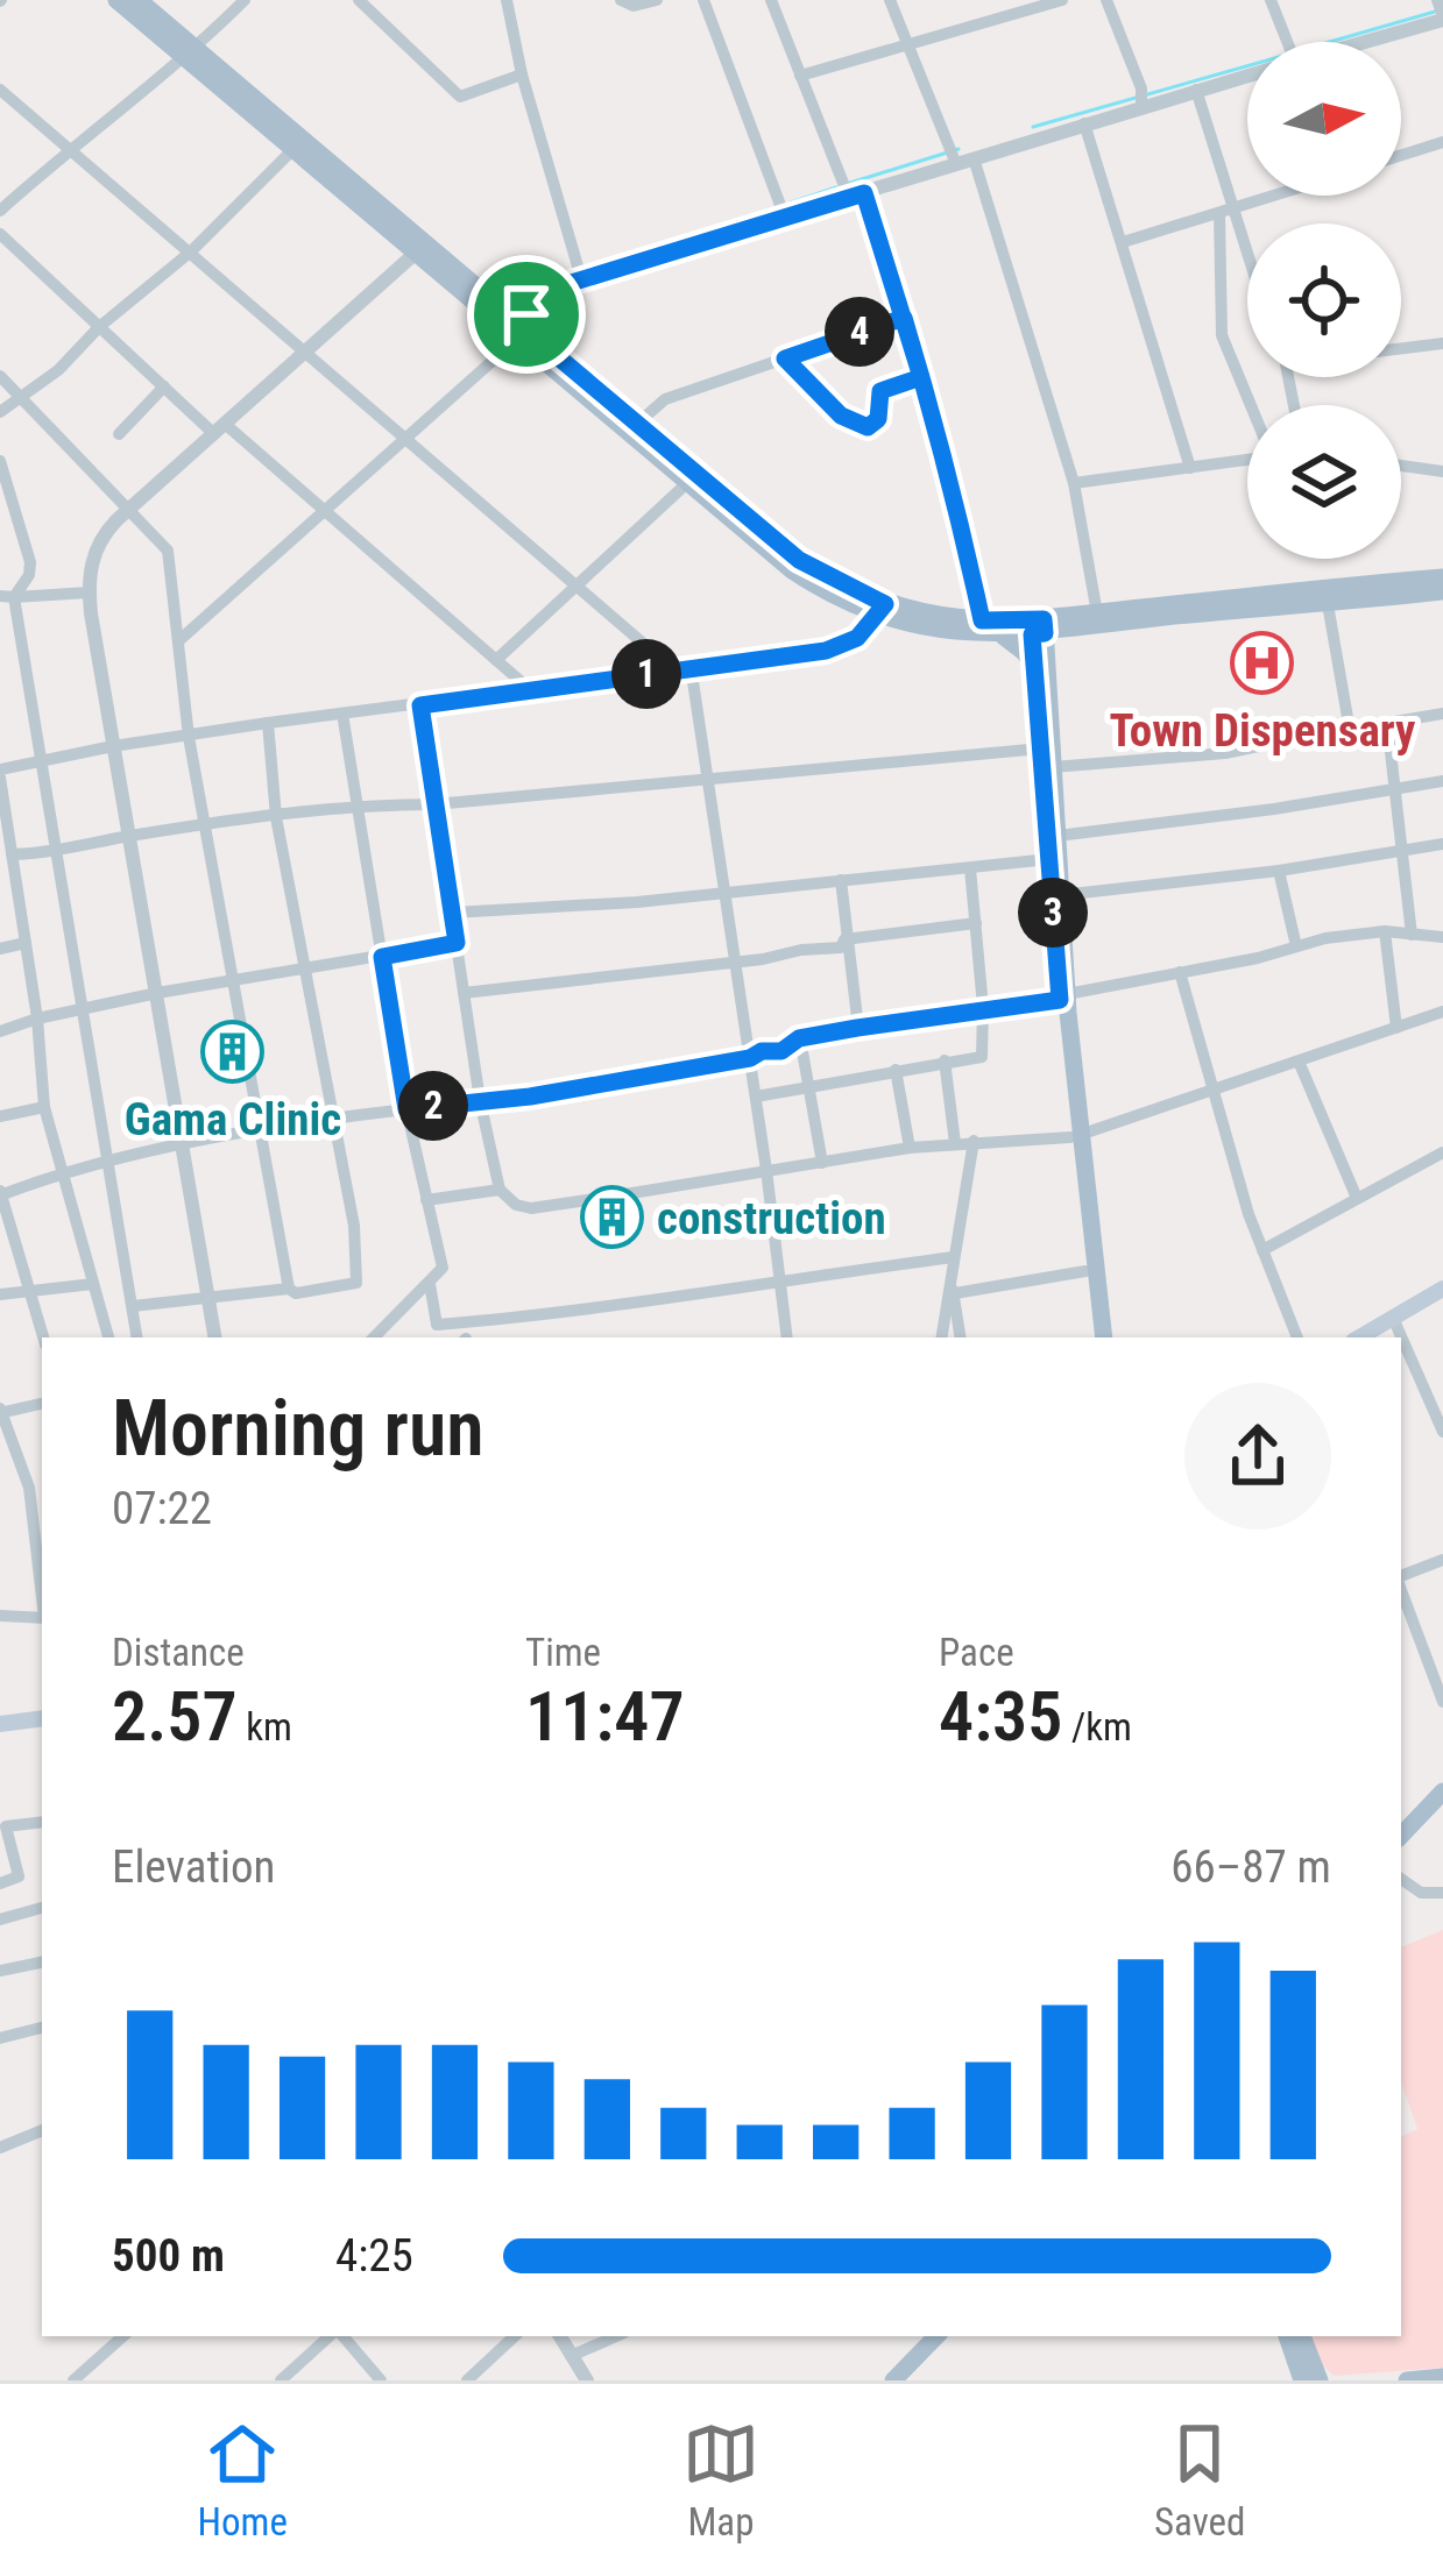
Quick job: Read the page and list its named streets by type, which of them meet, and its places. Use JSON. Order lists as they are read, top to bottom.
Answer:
{
  "places": {
    "hospital": ["Town Dispensary"],
    "building": ["Gama Clinic", "construction"]
  },
  "north": "right",
  "page": {
    "pins": [
      "4",
      "1",
      "3",
      "2"
    ],
    "heading": ["Morning run", "07:22"],
    "stats": [
      ["Distance", "2.57 km"],
      ["Time", "11:47"],
      ["Pace", "4:35 /km"]
    ],
    "chart": ["Elevation", "66–87 m"],
    "list": [
      {
        "name": "500 m",
        "note": "4:25"
      }
    ],
    "tabs": ["Home", "Map", "Saved"]
  }
}
